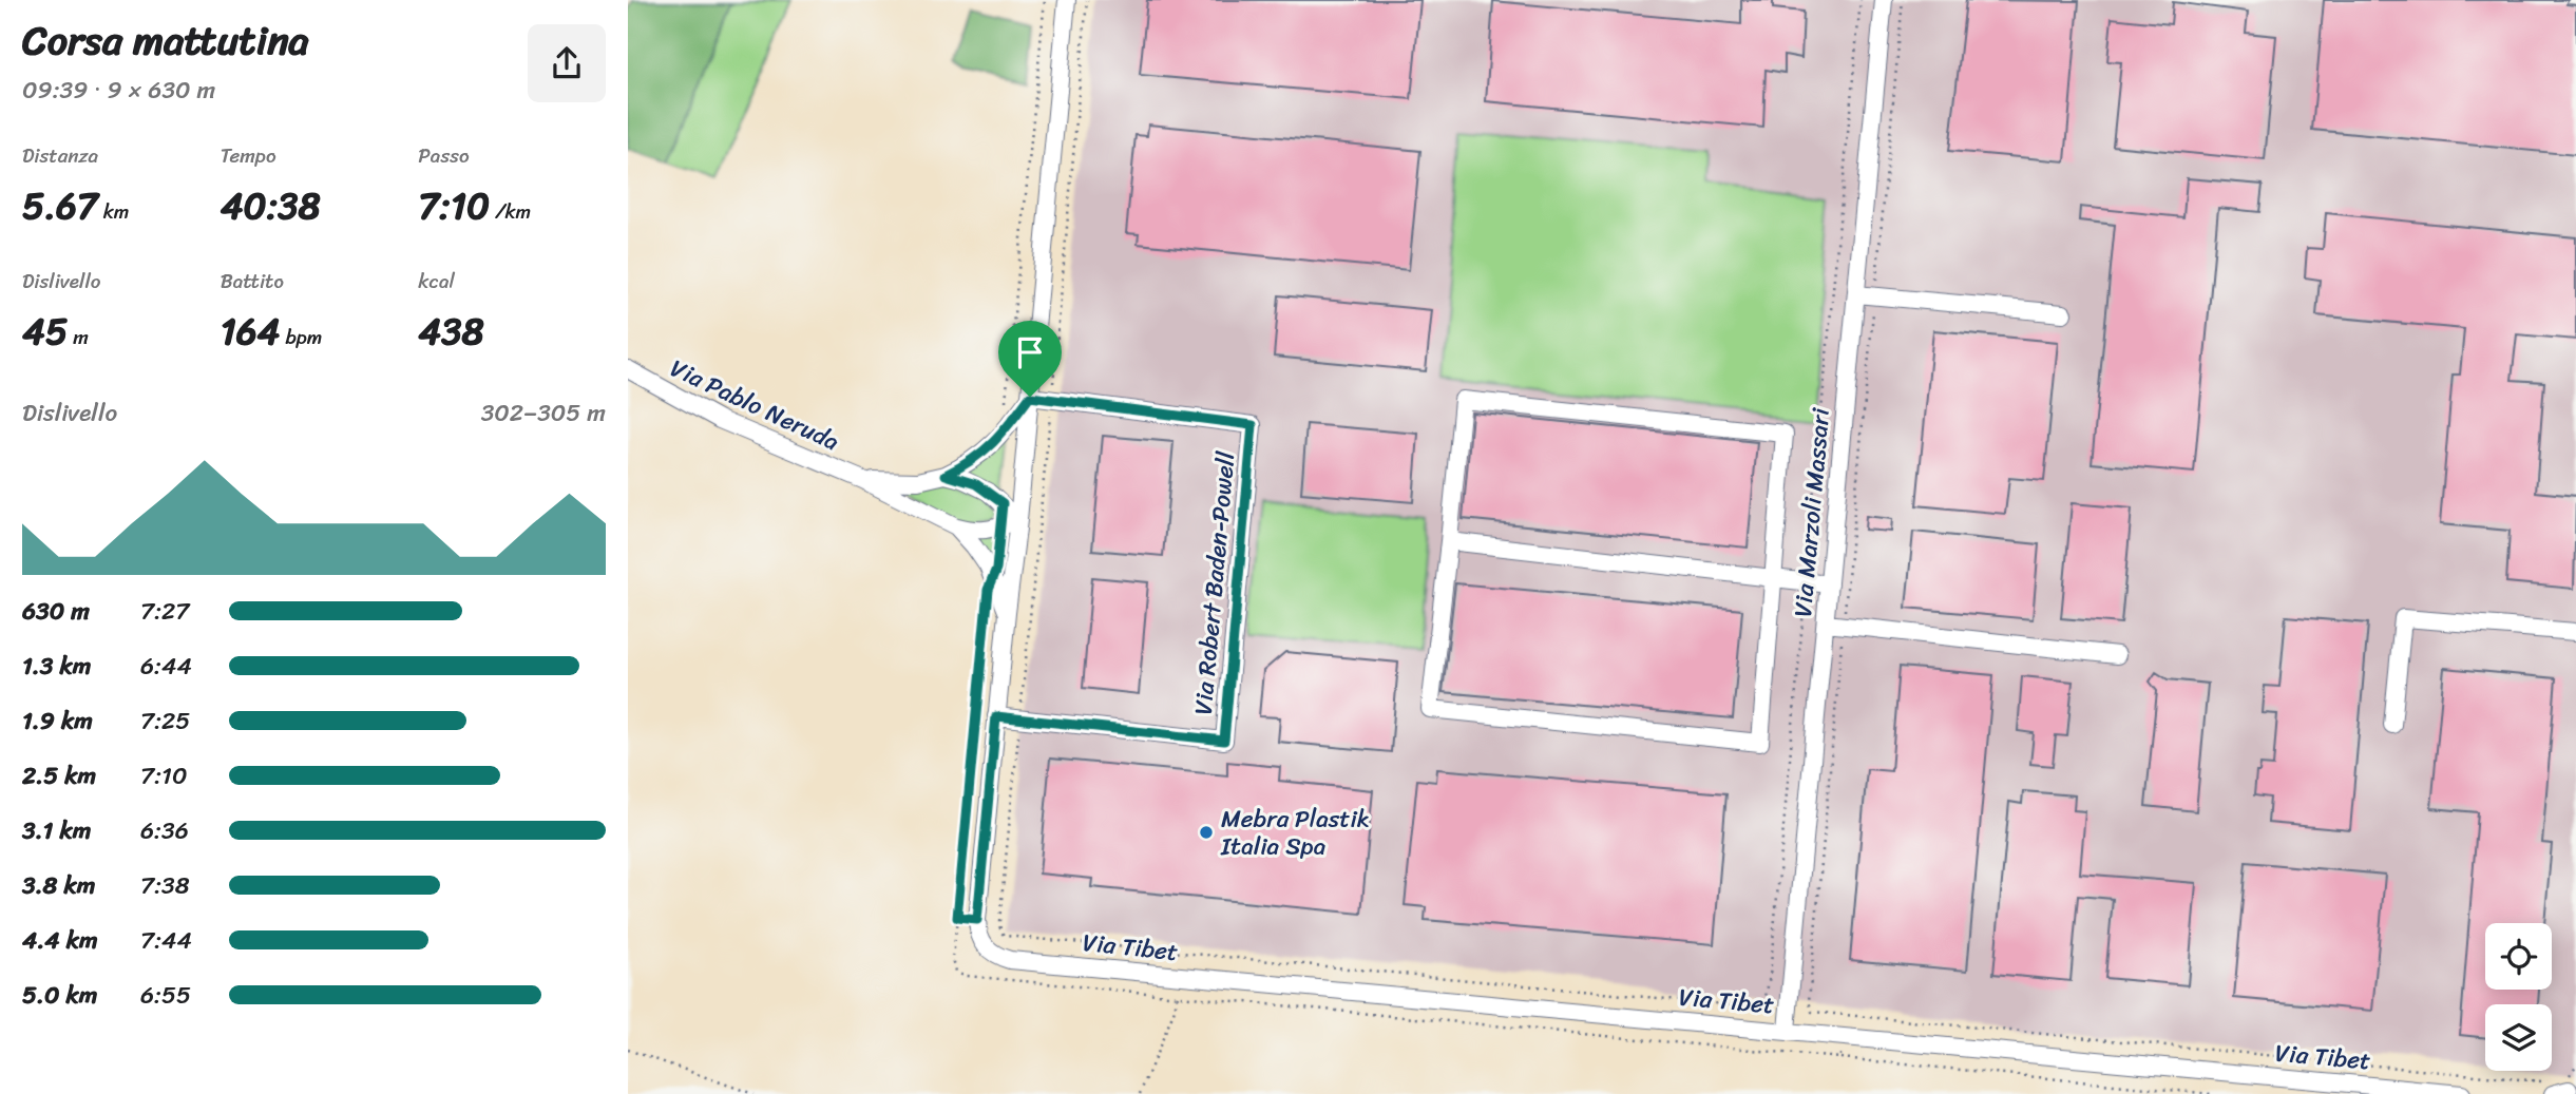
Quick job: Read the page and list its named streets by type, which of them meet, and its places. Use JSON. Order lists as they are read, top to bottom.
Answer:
{
  "streets": {
    "street": [
      "Via Pablo Neruda",
      "Via Marzoli Massari",
      "Via Robert Baden-Powell",
      "Via Tibet"
    ]
  },
  "crossings": [
    ["Via Marzoli Massari", "Via Tibet"]
  ],
  "places": ["Mebra Plastik Italia Spa"],
  "page": {
    "heading": ["Corsa mattutina", "09:39 · 9 × 630 m"],
    "stats": [
      ["Distanza", "5.67 km"],
      ["Tempo", "40:38"],
      ["Passo", "7:10 /km"],
      ["Dislivello", "45 m"],
      ["Battito", "164 bpm"],
      ["kcal", "438"]
    ],
    "chart": ["Dislivello", "302–305 m"],
    "list": [
      {
        "name": "630 m",
        "note": "7:27"
      },
      {
        "name": "1.3 km",
        "note": "6:44"
      },
      {
        "name": "1.9 km",
        "note": "7:25"
      },
      {
        "name": "2.5 km",
        "note": "7:10"
      },
      {
        "name": "3.1 km",
        "note": "6:36"
      },
      {
        "name": "3.8 km",
        "note": "7:38"
      },
      {
        "name": "4.4 km",
        "note": "7:44"
      },
      {
        "name": "5.0 km",
        "note": "6:55"
      }
    ]
  }
}
